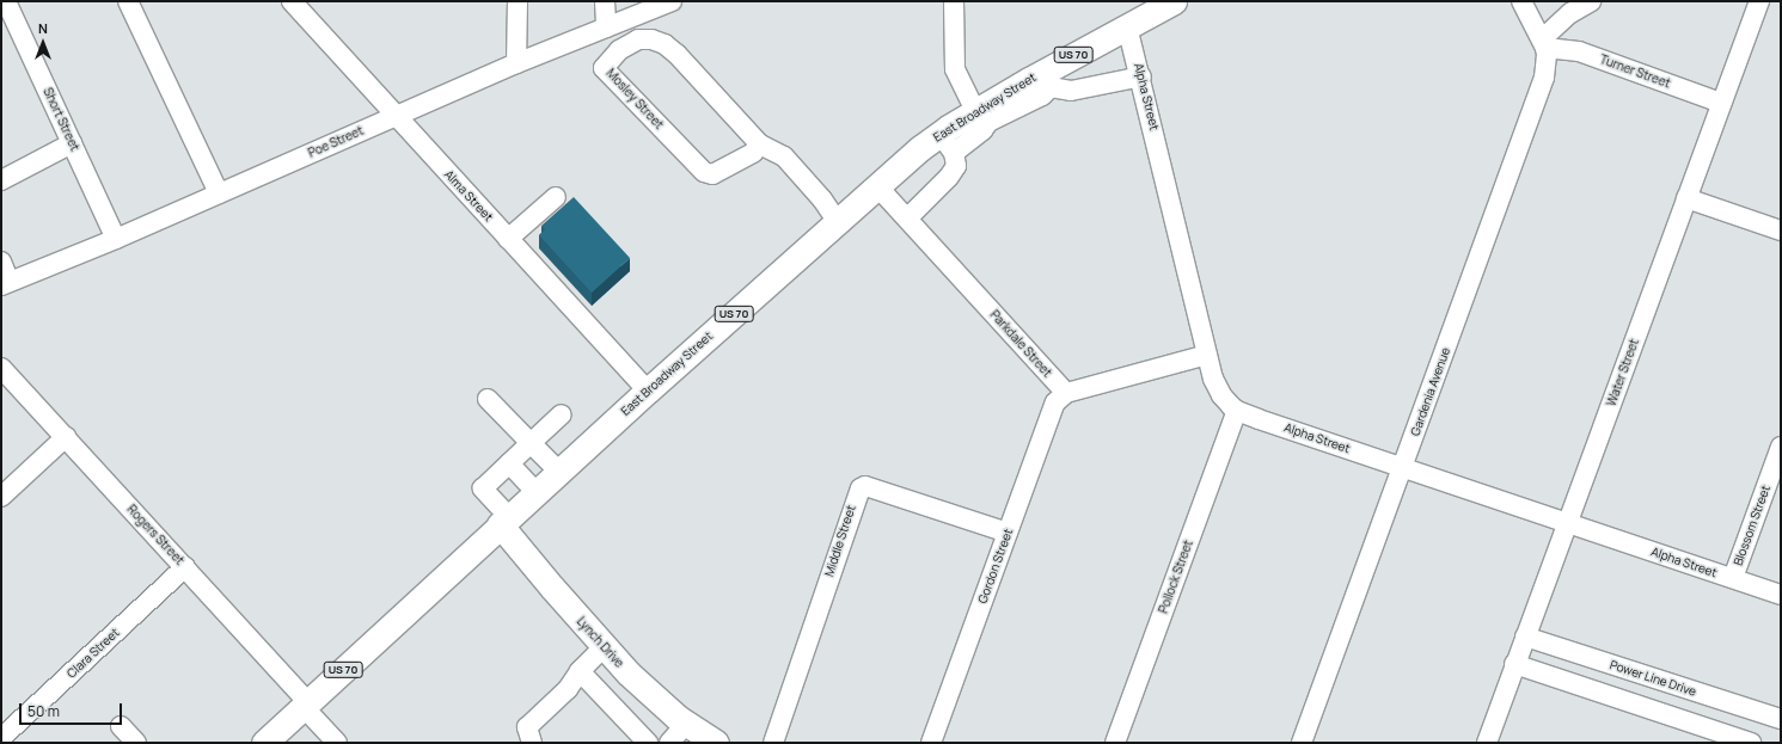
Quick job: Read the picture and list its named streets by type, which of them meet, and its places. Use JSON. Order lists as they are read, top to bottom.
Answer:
{
  "streets": {
    "main road": ["US 70", "East Broadway Street", "Lynch Drive"],
    "street": [
      "Turner Street",
      "Alpha Street",
      "Mosley Street",
      "Short Street",
      "Poe Street",
      "Alma Street",
      "Parkdale Street",
      "Water Street",
      "Gardenia Avenue",
      "Blossom Street",
      "Rogers Street",
      "Middle Street",
      "Gordon Street",
      "Pollock Street",
      "Clara Street",
      "Power Line Drive"
    ]
  },
  "crossings": [
    ["Turner Street", "Water Street"],
    ["Turner Street", "Gardenia Avenue"],
    ["Alpha Street", "East Broadway Street"],
    ["Alpha Street", "Water Street"],
    ["Alpha Street", "Gardenia Avenue"],
    ["Alpha Street", "Blossom Street"],
    ["Alpha Street", "Pollock Street"],
    ["Mosley Street", "East Broadway Street"],
    ["East Broadway Street", "Alma Street"],
    ["East Broadway Street", "Parkdale Street"],
    ["East Broadway Street", "Rogers Street"],
    ["East Broadway Street", "Lynch Drive"],
    ["Short Street", "Poe Street"],
    ["Poe Street", "Alma Street"],
    ["Parkdale Street", "Gordon Street"],
    ["Water Street", "Power Line Drive"],
    ["Rogers Street", "Clara Street"],
    ["Middle Street", "Gordon Street"]
  ],
  "scale_bar": "50 m",
  "north": "top"
}
